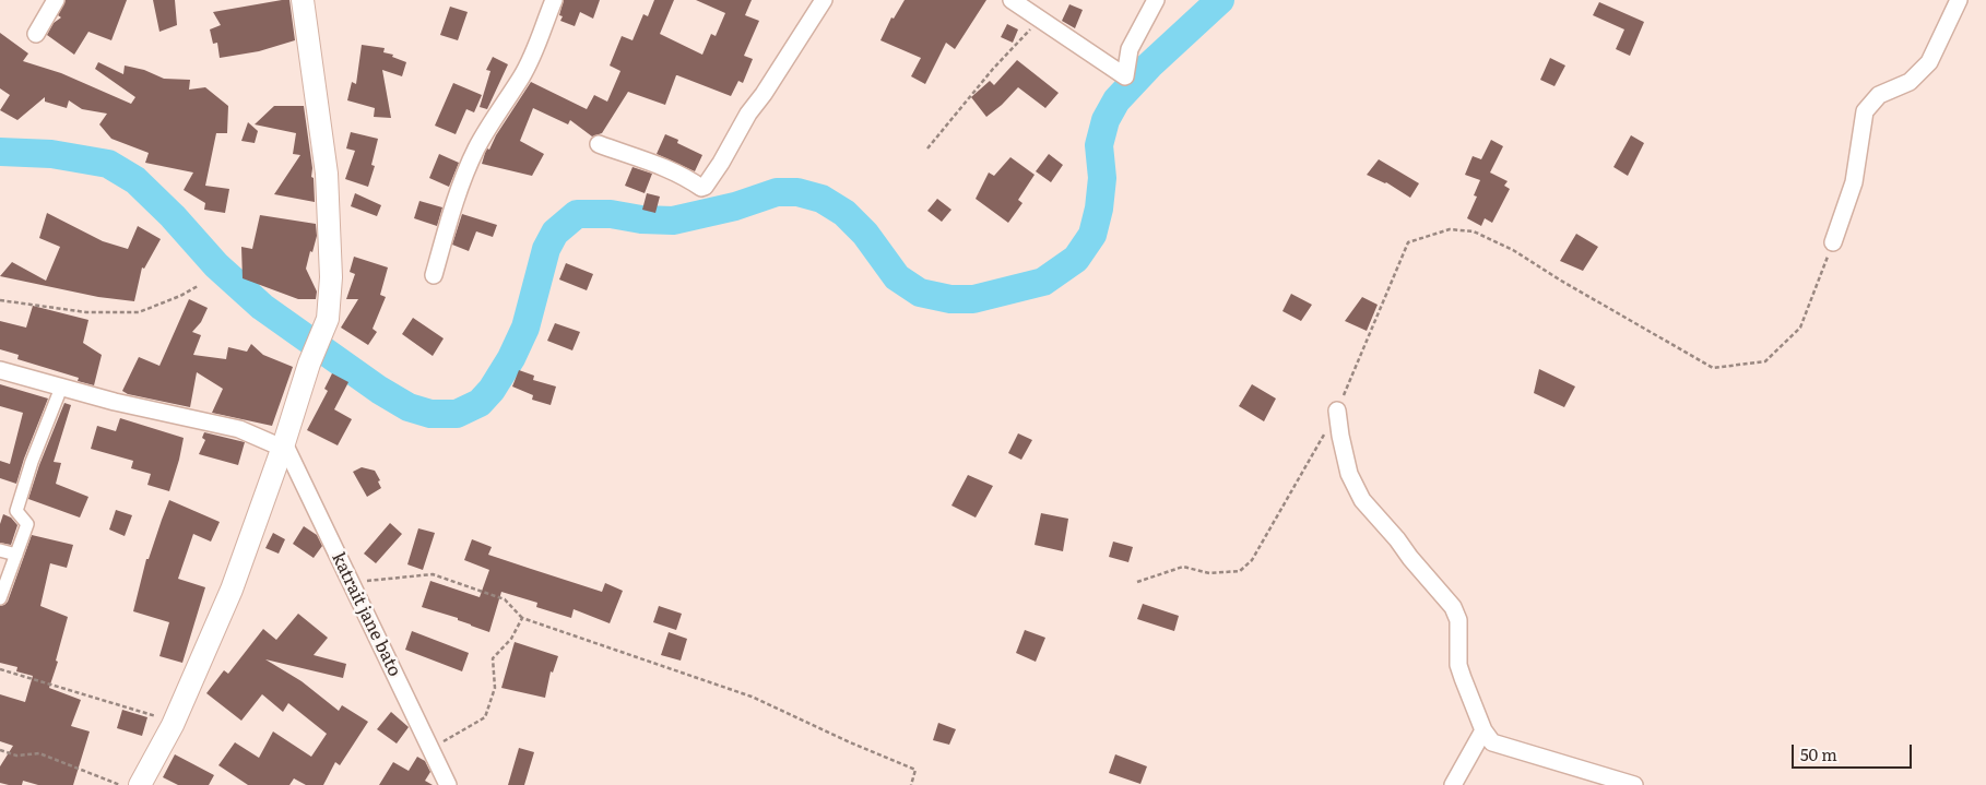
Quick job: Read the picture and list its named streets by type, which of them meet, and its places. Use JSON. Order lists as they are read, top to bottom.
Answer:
{
  "streets": {
    "street": ["katrait jane bato"]
  },
  "scale_bar": "50 m"
}
